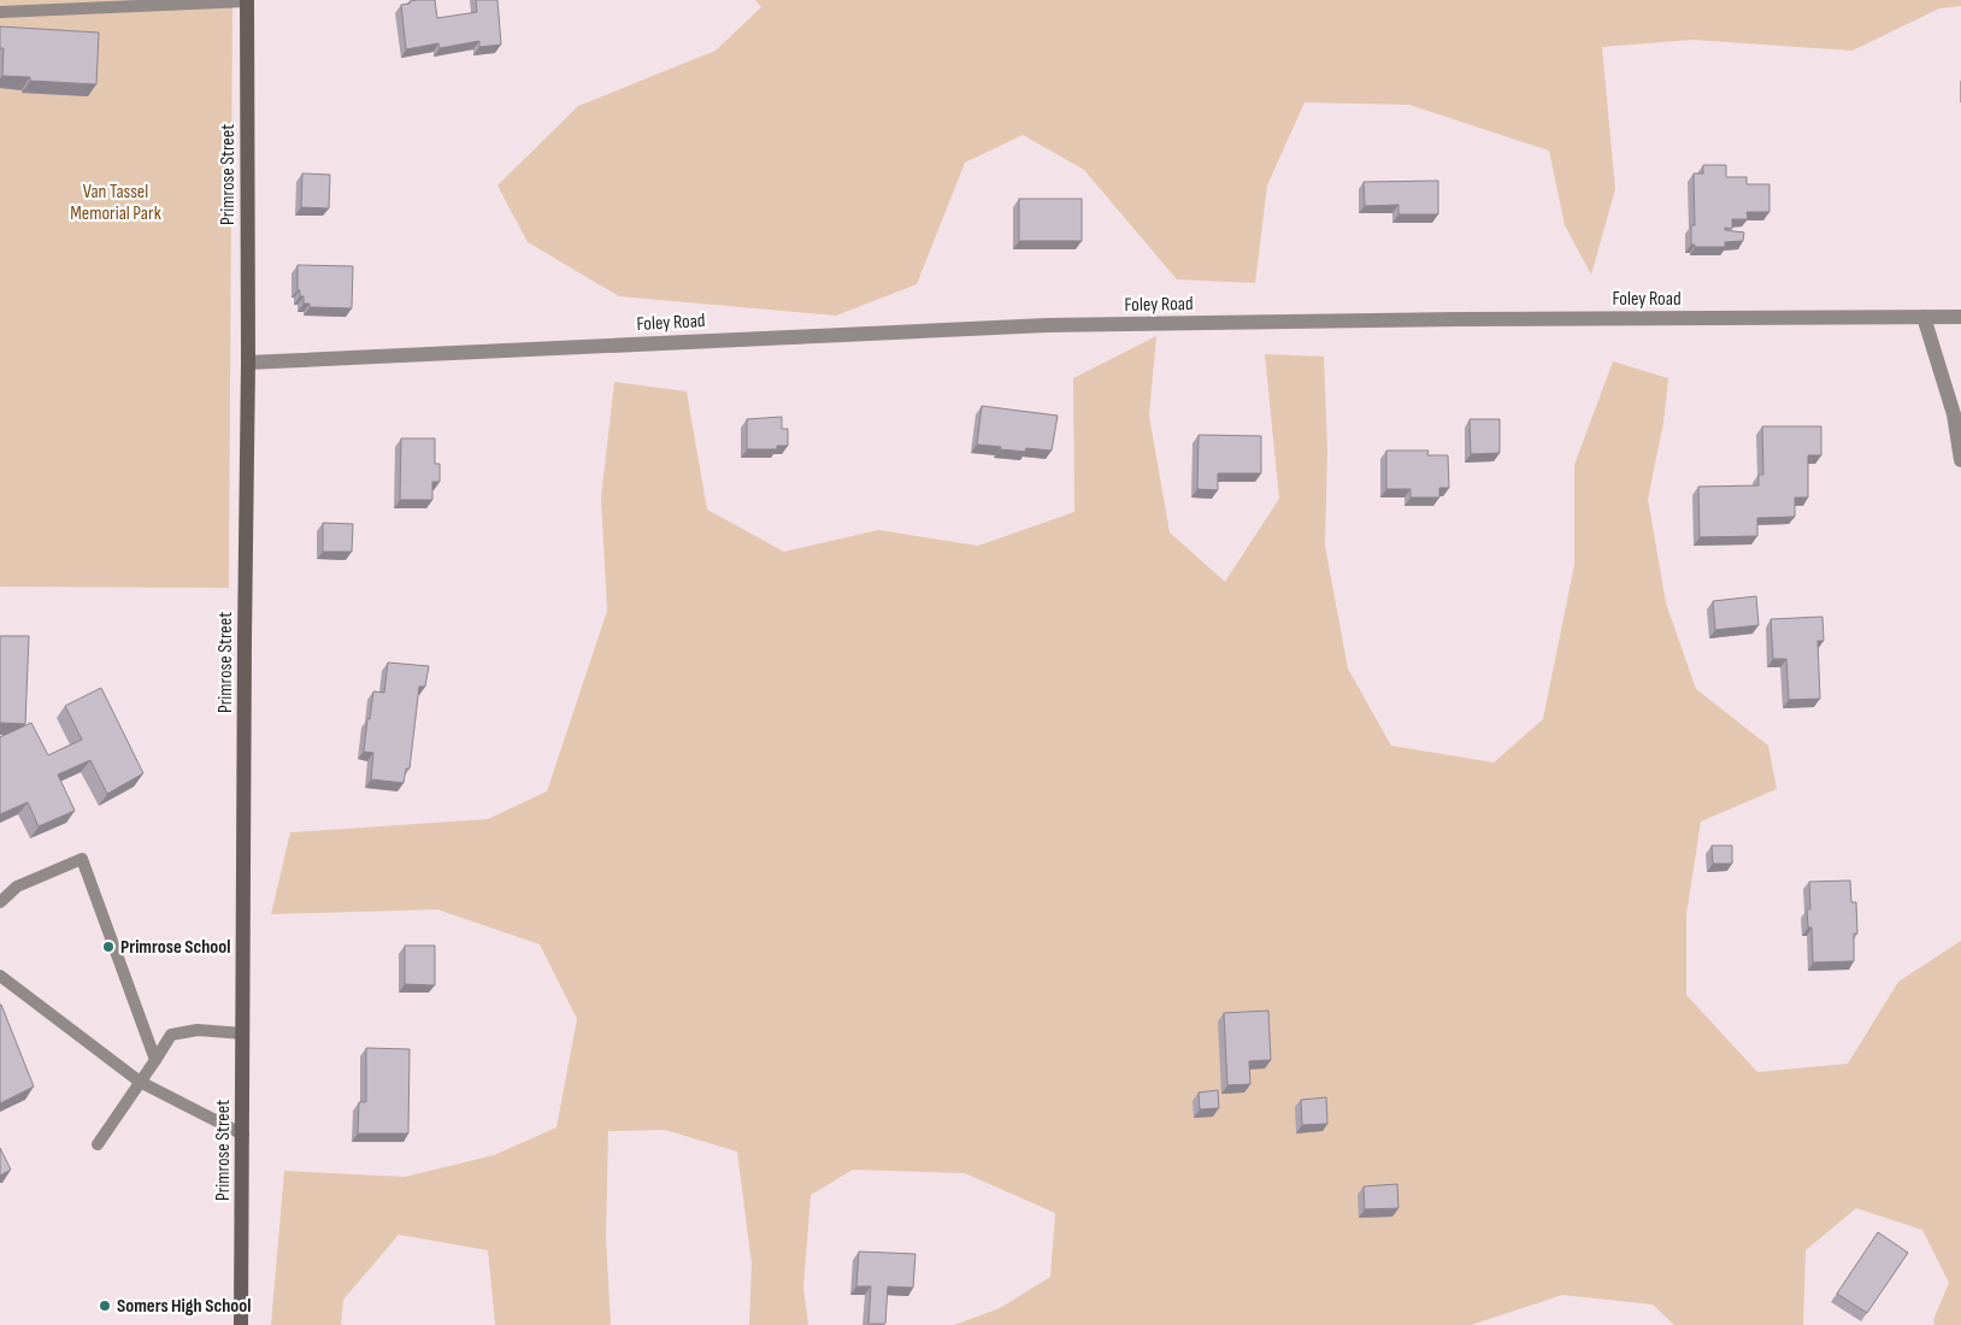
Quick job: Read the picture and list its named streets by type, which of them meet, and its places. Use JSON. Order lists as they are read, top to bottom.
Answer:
{
  "streets": {
    "main road": ["Primrose Street"],
    "street": ["Foley Road"]
  },
  "crossings": [
    ["Primrose Street", "Foley Road"]
  ],
  "parks": ["Van Tassel Memorial Park"],
  "places": ["Primrose School", "Somers High School"]
}
